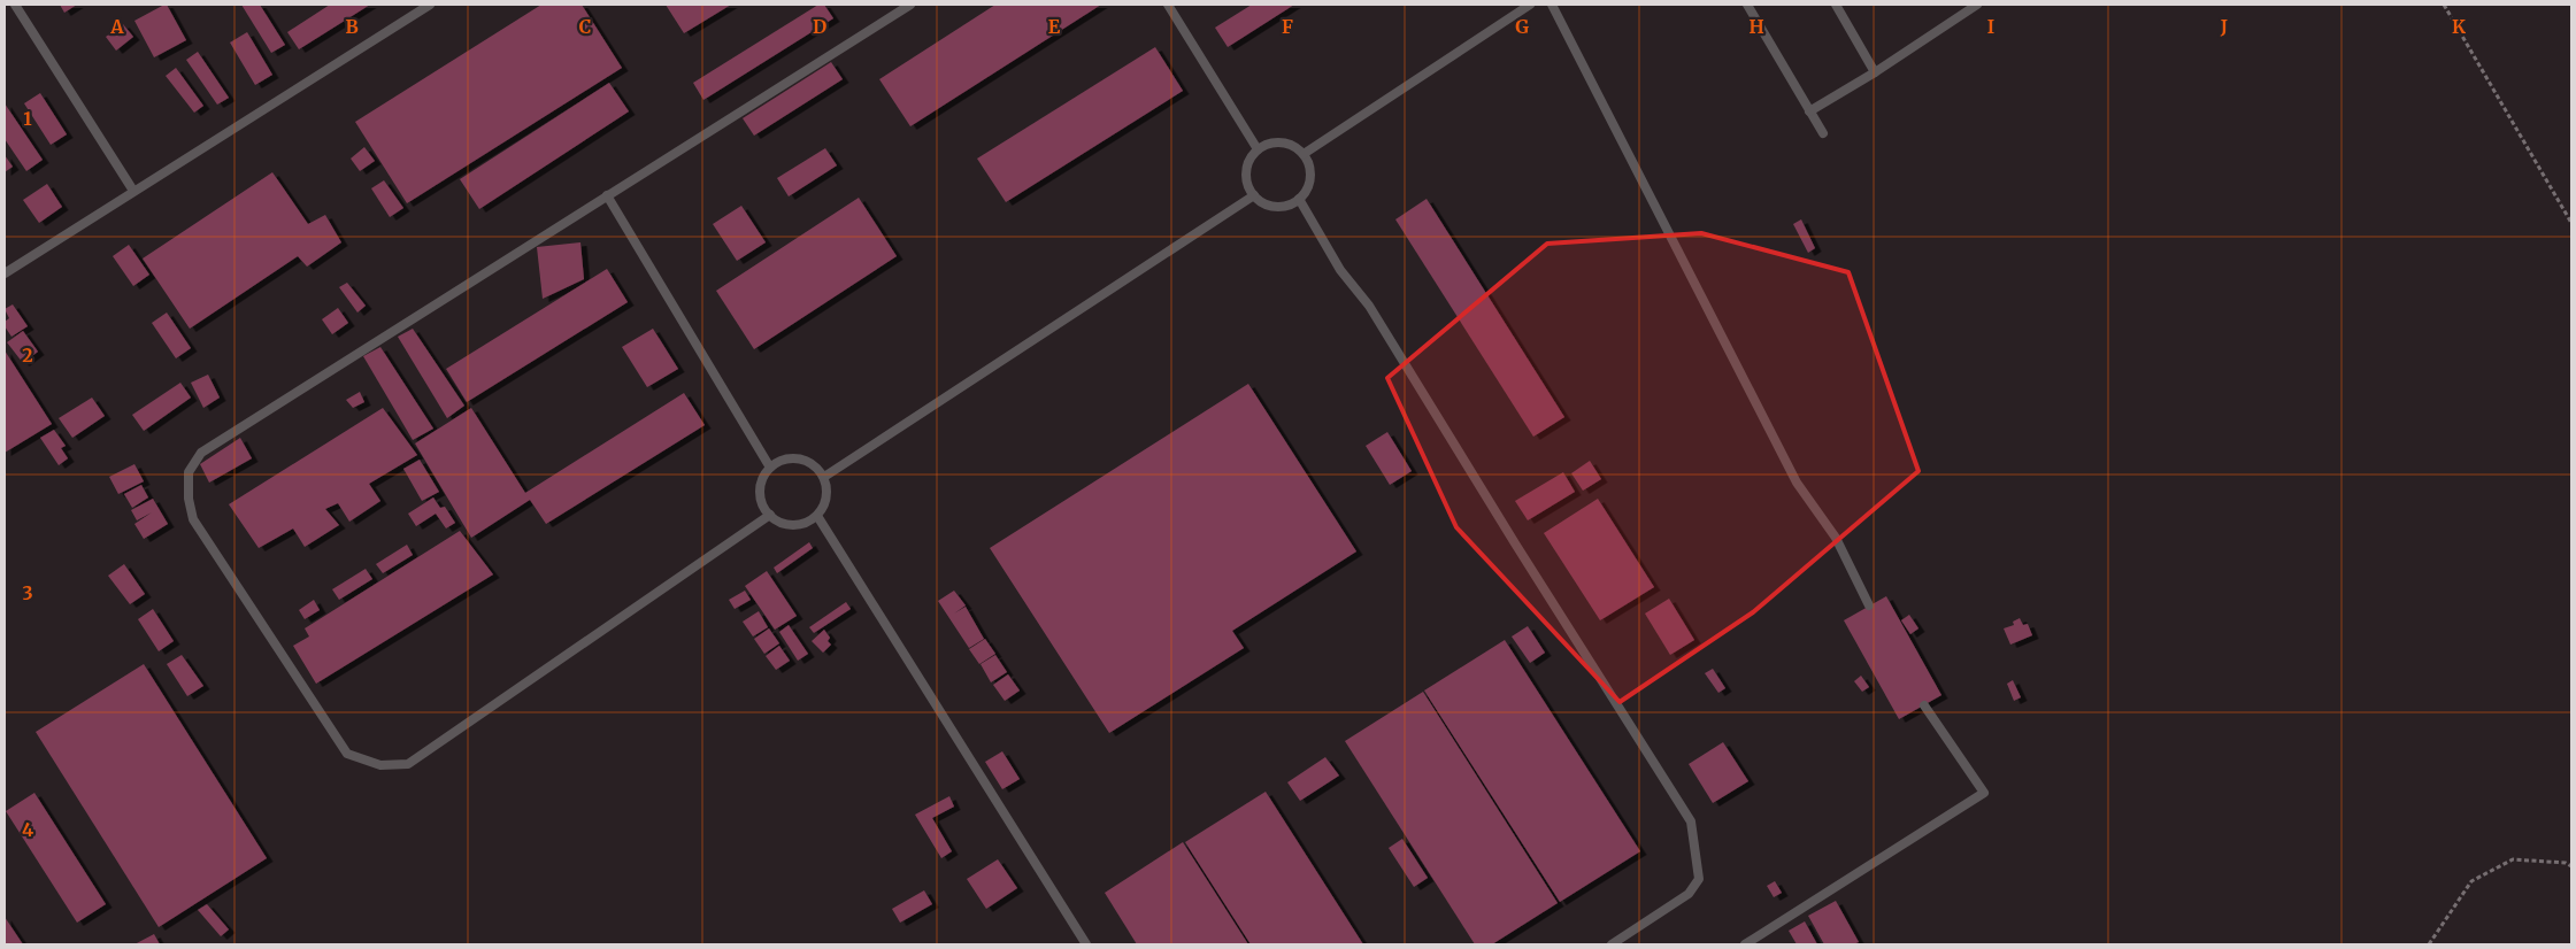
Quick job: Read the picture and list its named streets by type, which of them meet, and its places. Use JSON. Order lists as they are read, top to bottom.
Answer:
{
  "grid": {
    "columns": [
      "A",
      "B",
      "C",
      "D",
      "E",
      "F",
      "G",
      "H",
      "I",
      "J",
      "K"
    ],
    "rows": [
      "1",
      "2",
      "3",
      "4"
    ]
  }
}
